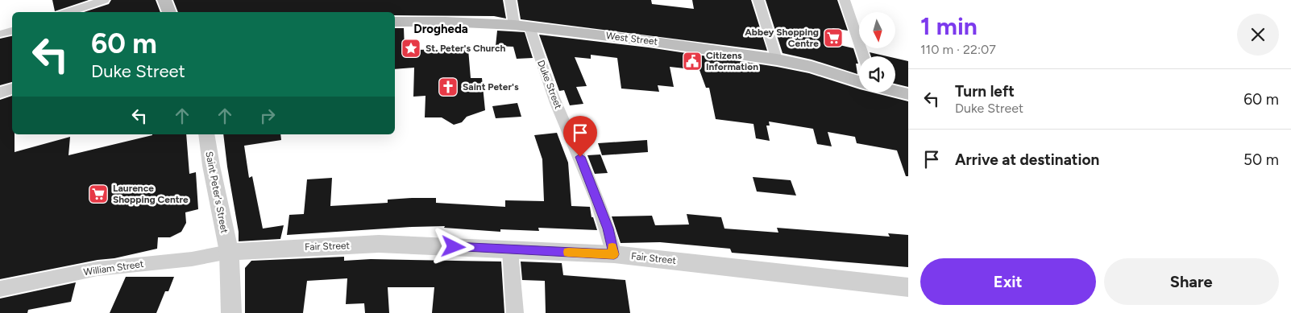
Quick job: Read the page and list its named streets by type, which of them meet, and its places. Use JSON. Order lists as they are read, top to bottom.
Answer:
{
  "streets": {
    "main road": ["West Street"],
    "street": [
      "Duke Street",
      "Saint Peter's Street",
      "Fair Street",
      "William Street"
    ]
  },
  "crossings": [
    ["West Street", "Duke Street"],
    ["Duke Street", "Fair Street"],
    ["Saint Peter's Street", "Fair Street"],
    ["Saint Peter's Street", "William Street"],
    ["Fair Street", "William Street"]
  ],
  "districts": ["Drogheda"],
  "places": {
    "supermarket": ["Abbey Shopping Centre", "Laurence Shopping Centre"],
    "place": ["St. Peter's Church"],
    "public building": ["Citizens Information"],
    "church": ["Saint Peter's"]
  },
  "north": "bottom",
  "page": {
    "heading": ["1 min", "110 m · 22:07"],
    "turn": ["60 m", "Duke Street"],
    "list": [
      {
        "name": "Turn left",
        "note": "Duke Street",
        "value": "60 m"
      },
      {
        "name": "Arrive at destination",
        "value": "50 m"
      }
    ],
    "buttons": ["Exit", "Share"]
  }
}
